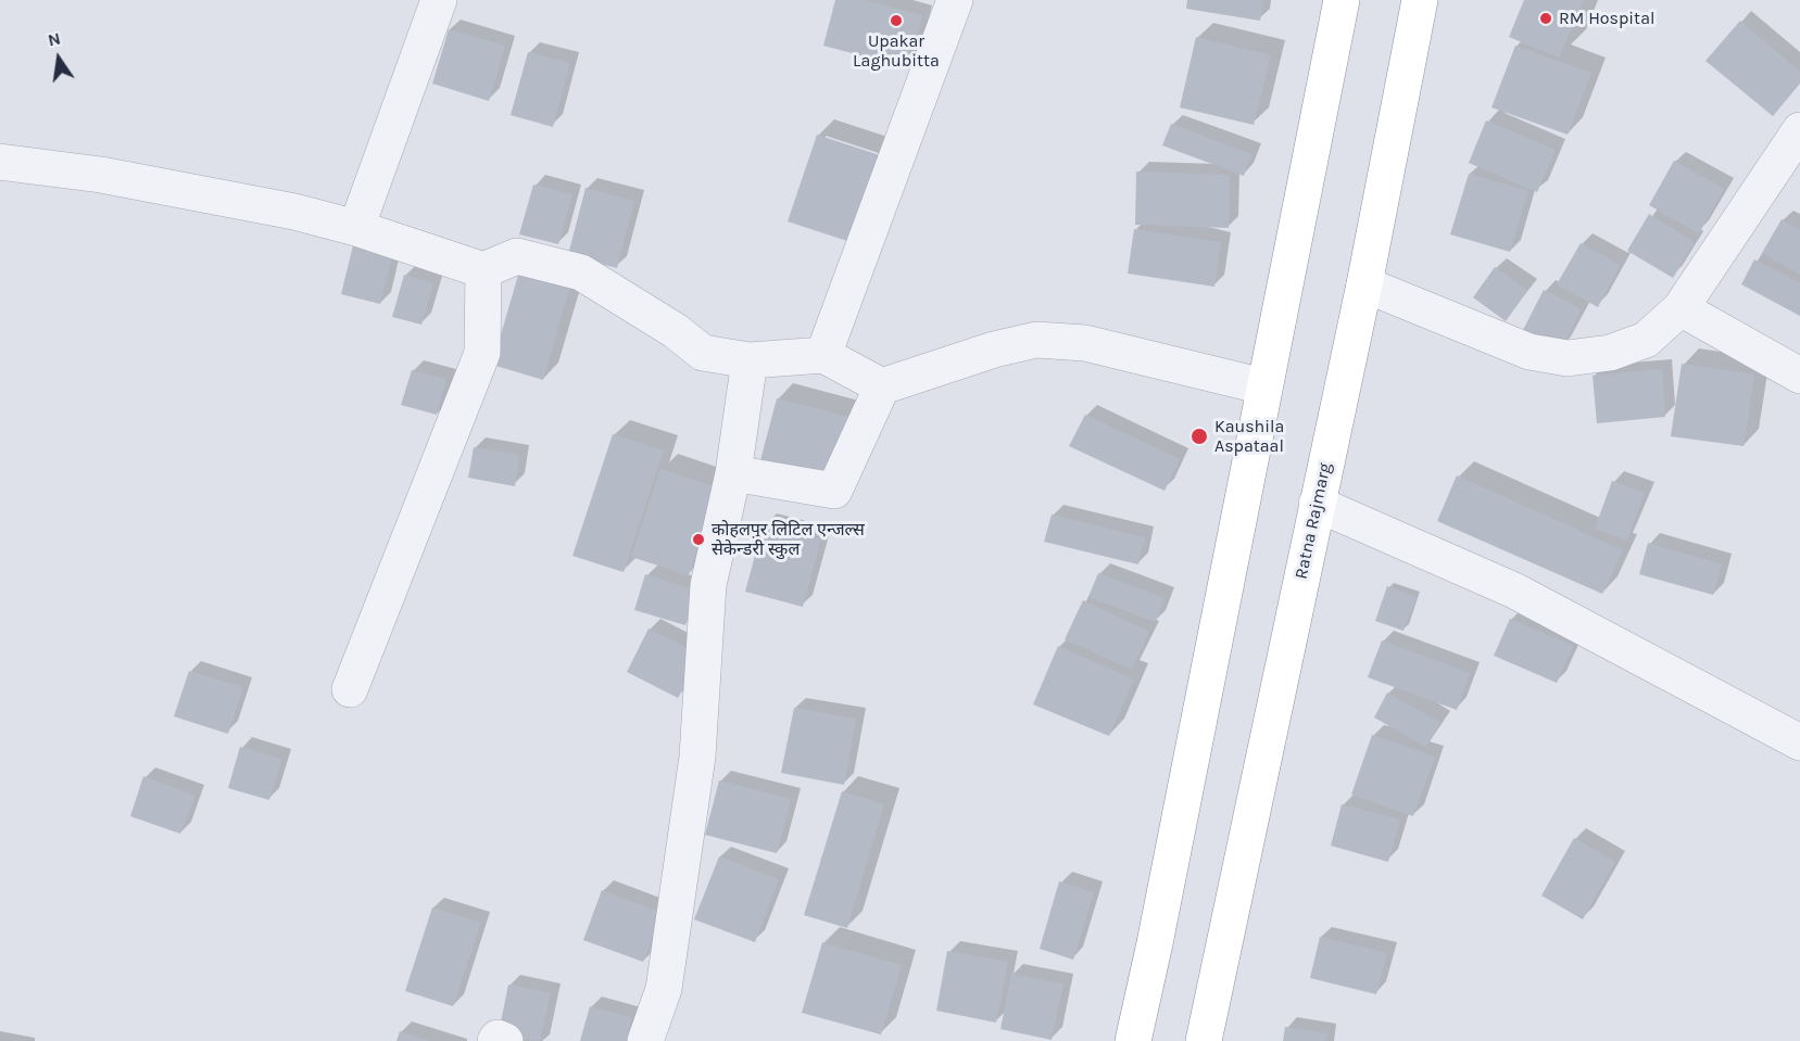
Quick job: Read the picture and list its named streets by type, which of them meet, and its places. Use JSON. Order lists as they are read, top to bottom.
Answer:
{
  "streets": {
    "highway": ["Ratna Rajmarg"]
  },
  "places": [
    "RM Hospital",
    "Upakar Laghubitta",
    "Kaushila Aspataal",
    "कोहलपुर लिटिल एन्जल्स सेकेन्डरी स्कुल"
  ],
  "north": "top"
}
